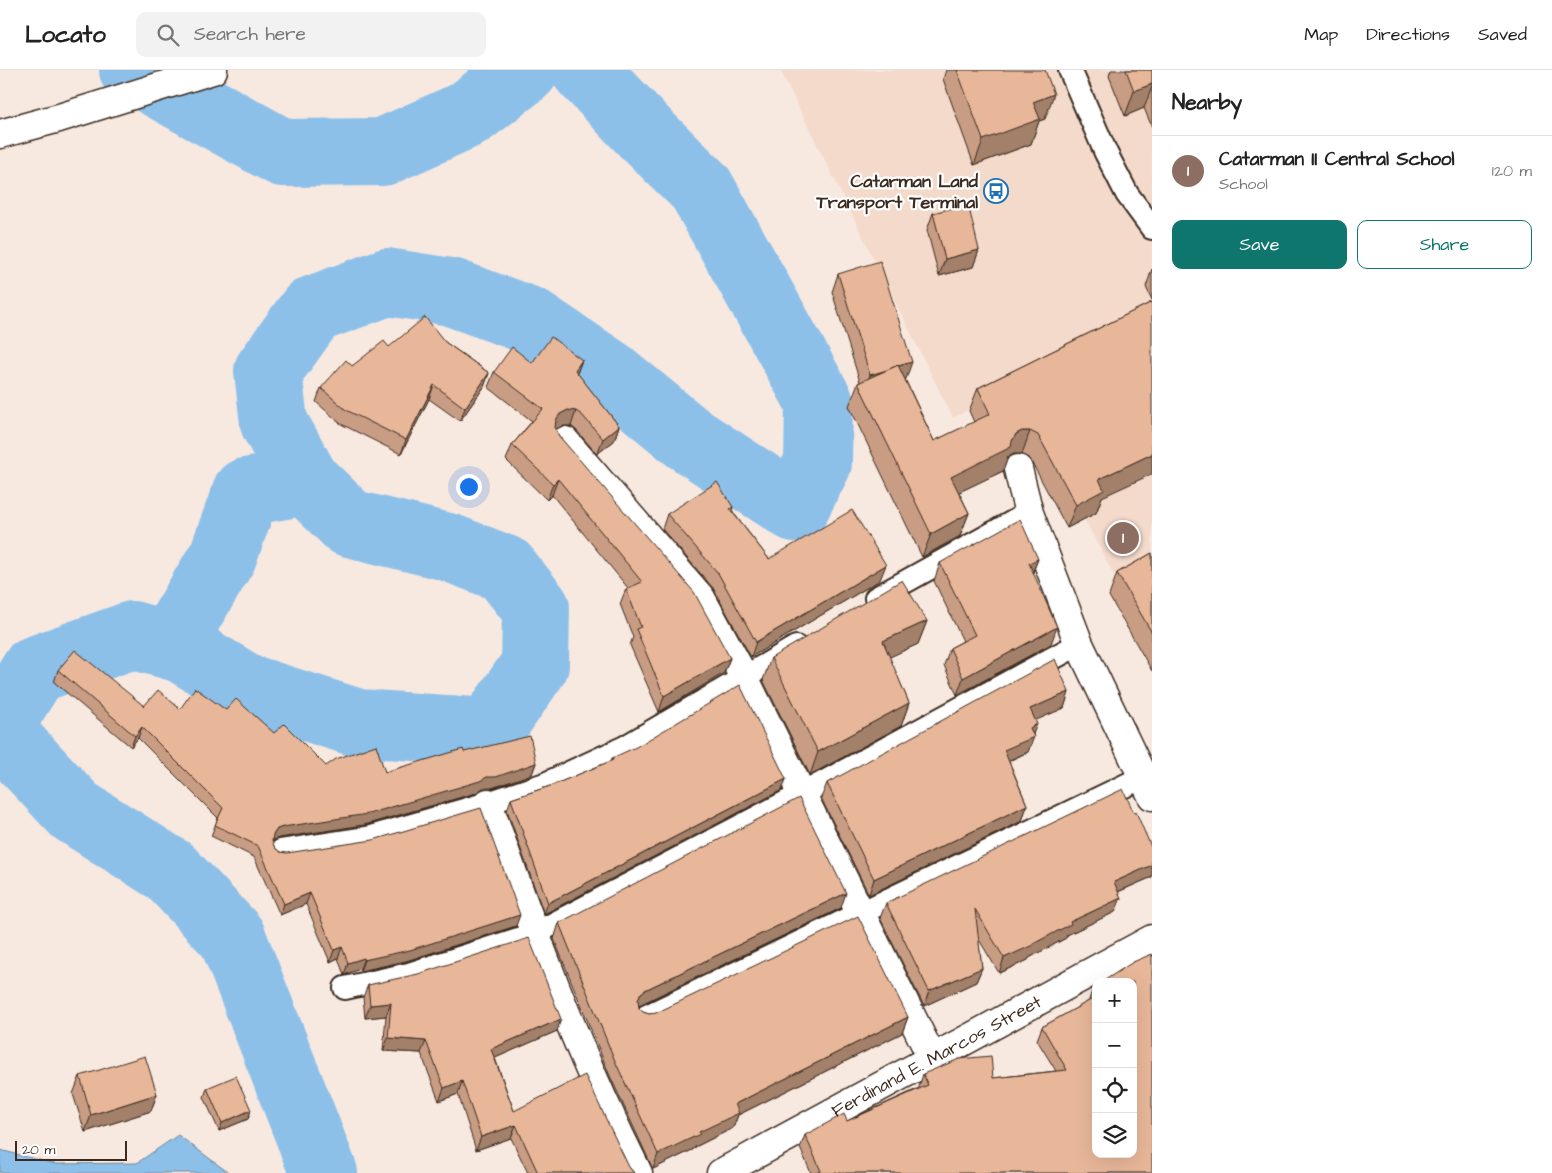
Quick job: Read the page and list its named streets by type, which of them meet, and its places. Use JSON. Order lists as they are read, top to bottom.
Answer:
{
  "streets": {
    "street": ["Ferdinand E. Marcos Street"]
  },
  "places": {
    "bus stop": ["Catarman Land Transport Terminal"]
  },
  "scale_bar": "20 m",
  "page": {
    "header": "Locato",
    "search": "Search here",
    "nav": ["Map", "Directions", "Saved"],
    "heading": "Nearby",
    "list": [
      {
        "mark": "1",
        "name": "Catarman II Central School",
        "note": "School",
        "value": "120 m"
      }
    ],
    "buttons": ["Save", "Share"],
    "pins": "1",
    "map_buttons": ["+", "−"],
    "scale": "20 m"
  }
}
